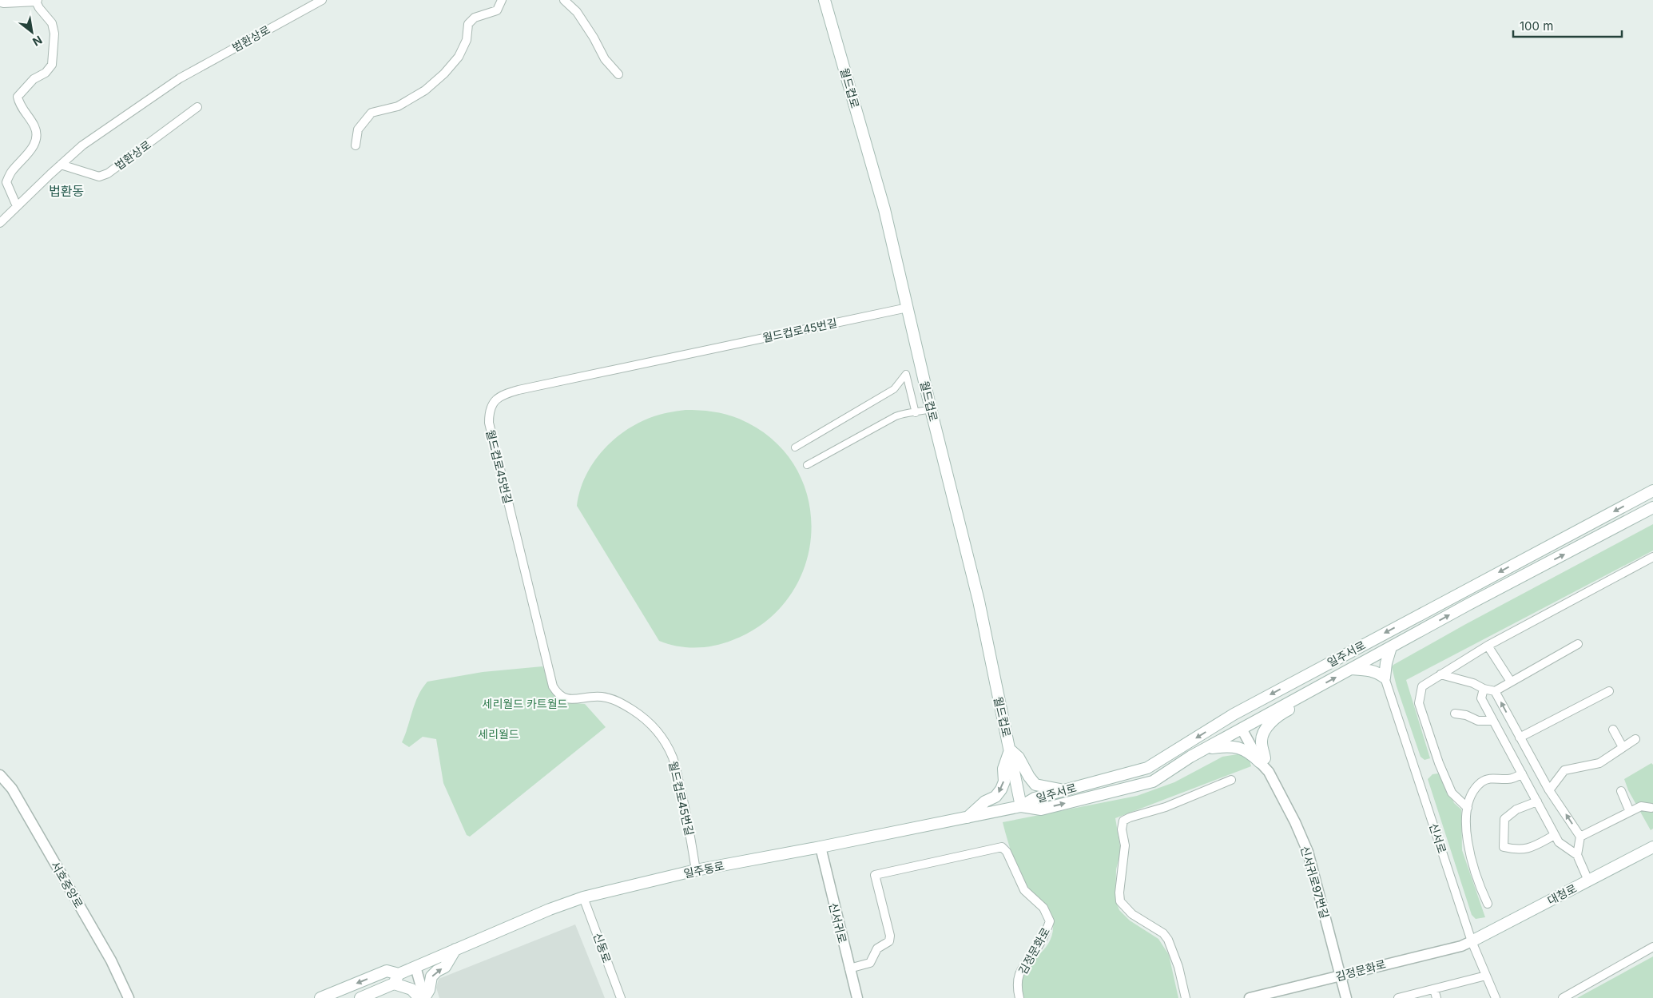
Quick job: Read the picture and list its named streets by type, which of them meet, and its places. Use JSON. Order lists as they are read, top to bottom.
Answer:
{
  "streets": {
    "main road": [
      "월드컵로",
      "일주서로",
      "일주동로",
      "대청로"
    ],
    "street": [
      "범환상로",
      "법환상로",
      "월드컵로45번길",
      "신서로",
      "신서귀로97번길",
      "서호중앙로",
      "신서귀로",
      "신동로",
      "김정문화로"
    ]
  },
  "crossings": [
    ["범환상로", "법환상로"],
    ["월드컵로", "월드컵로45번길"],
    ["월드컵로", "일주서로"],
    ["월드컵로", "일주동로"],
    ["월드컵로45번길", "일주동로"],
    ["일주서로", "일주동로"],
    ["일주서로", "신서귀로97번길"],
    ["신서로", "대청로"],
    ["신서로", "김정문화로"],
    ["일주동로", "신서귀로"],
    ["일주동로", "신동로"],
    ["신서귀로97번길", "김정문화로"],
    ["대청로", "김정문화로"],
    ["신서귀로", "김정문화로"]
  ],
  "districts": ["법환동"],
  "parks": ["세리월드 카트월드", "세리월드"],
  "scale_bar": "100 m",
  "north": "bottom right"
}
